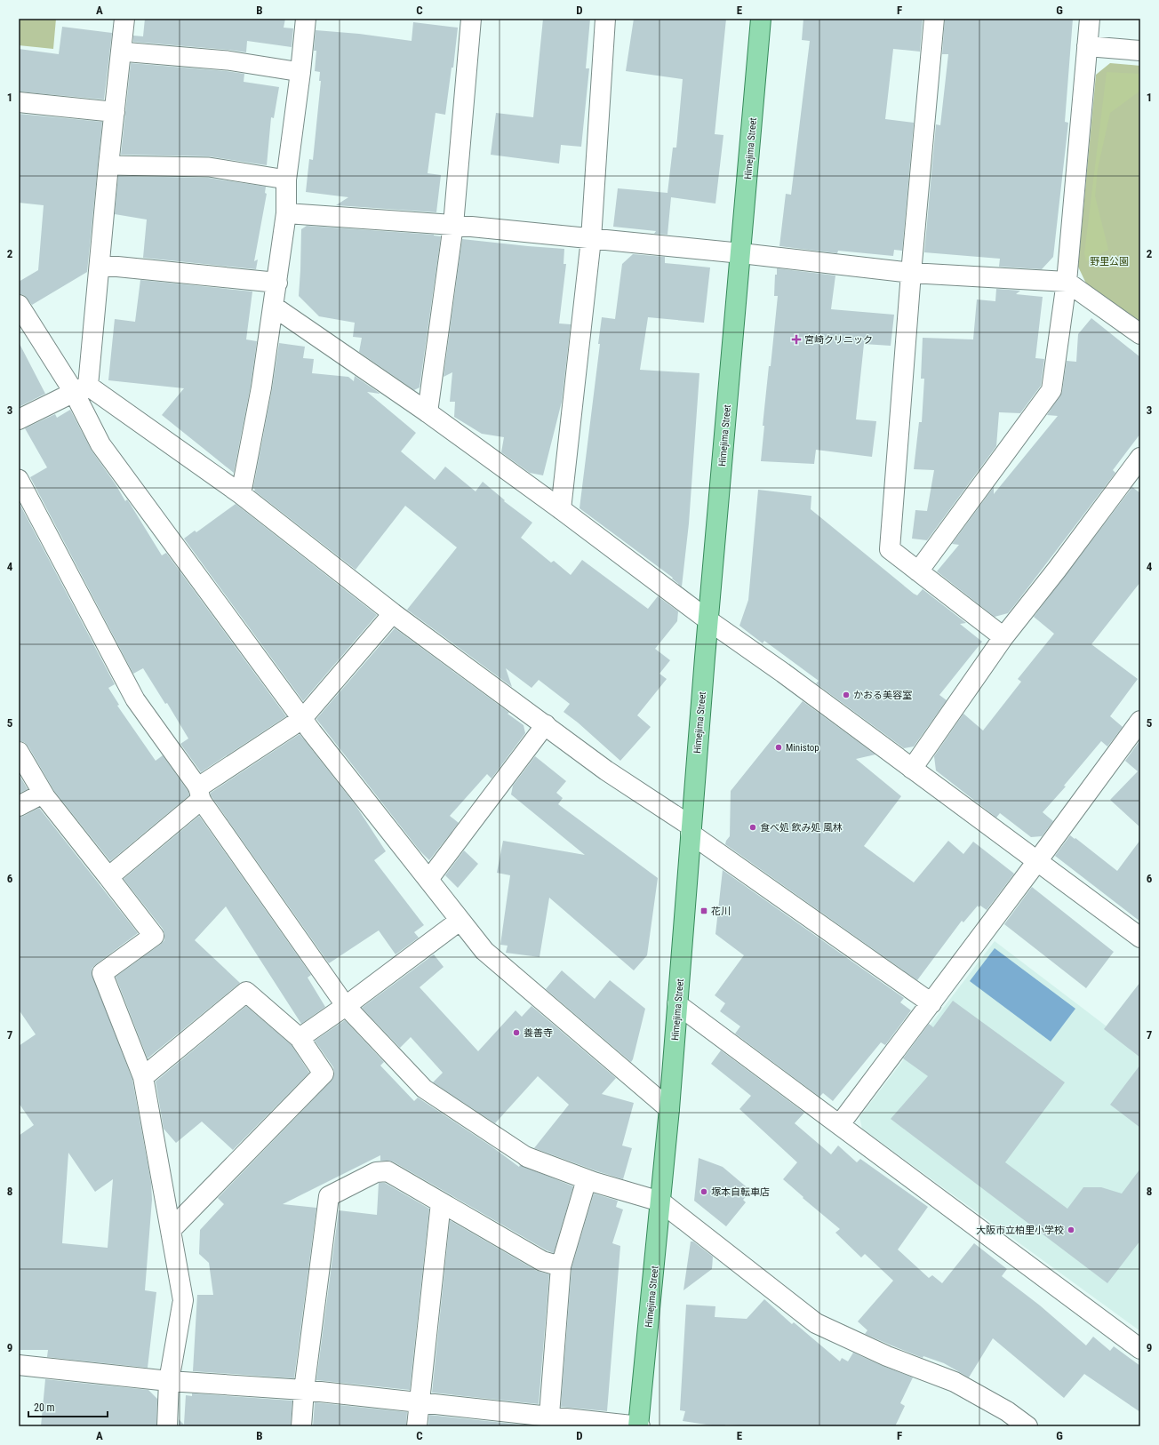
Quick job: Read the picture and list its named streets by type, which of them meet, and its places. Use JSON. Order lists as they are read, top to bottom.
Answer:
{
  "streets": {
    "main road": ["Himejima Street"]
  },
  "parks": ["野里公園"],
  "places": {
    "health": ["宮崎クリニック"],
    "other": [
      "かおる美容室",
      "Ministop",
      "食べ処 飲み処 風林",
      "養善寺",
      "塚本自転車店",
      "大阪市立柏里小学校"
    ],
    "transit": ["花川"]
  },
  "scale_bar": "20 m",
  "grid": {
    "columns": [
      "A",
      "B",
      "C",
      "D",
      "E",
      "F",
      "G"
    ],
    "rows": [
      "1",
      "2",
      "3",
      "4",
      "5",
      "6",
      "7",
      "8",
      "9"
    ]
  }
}
